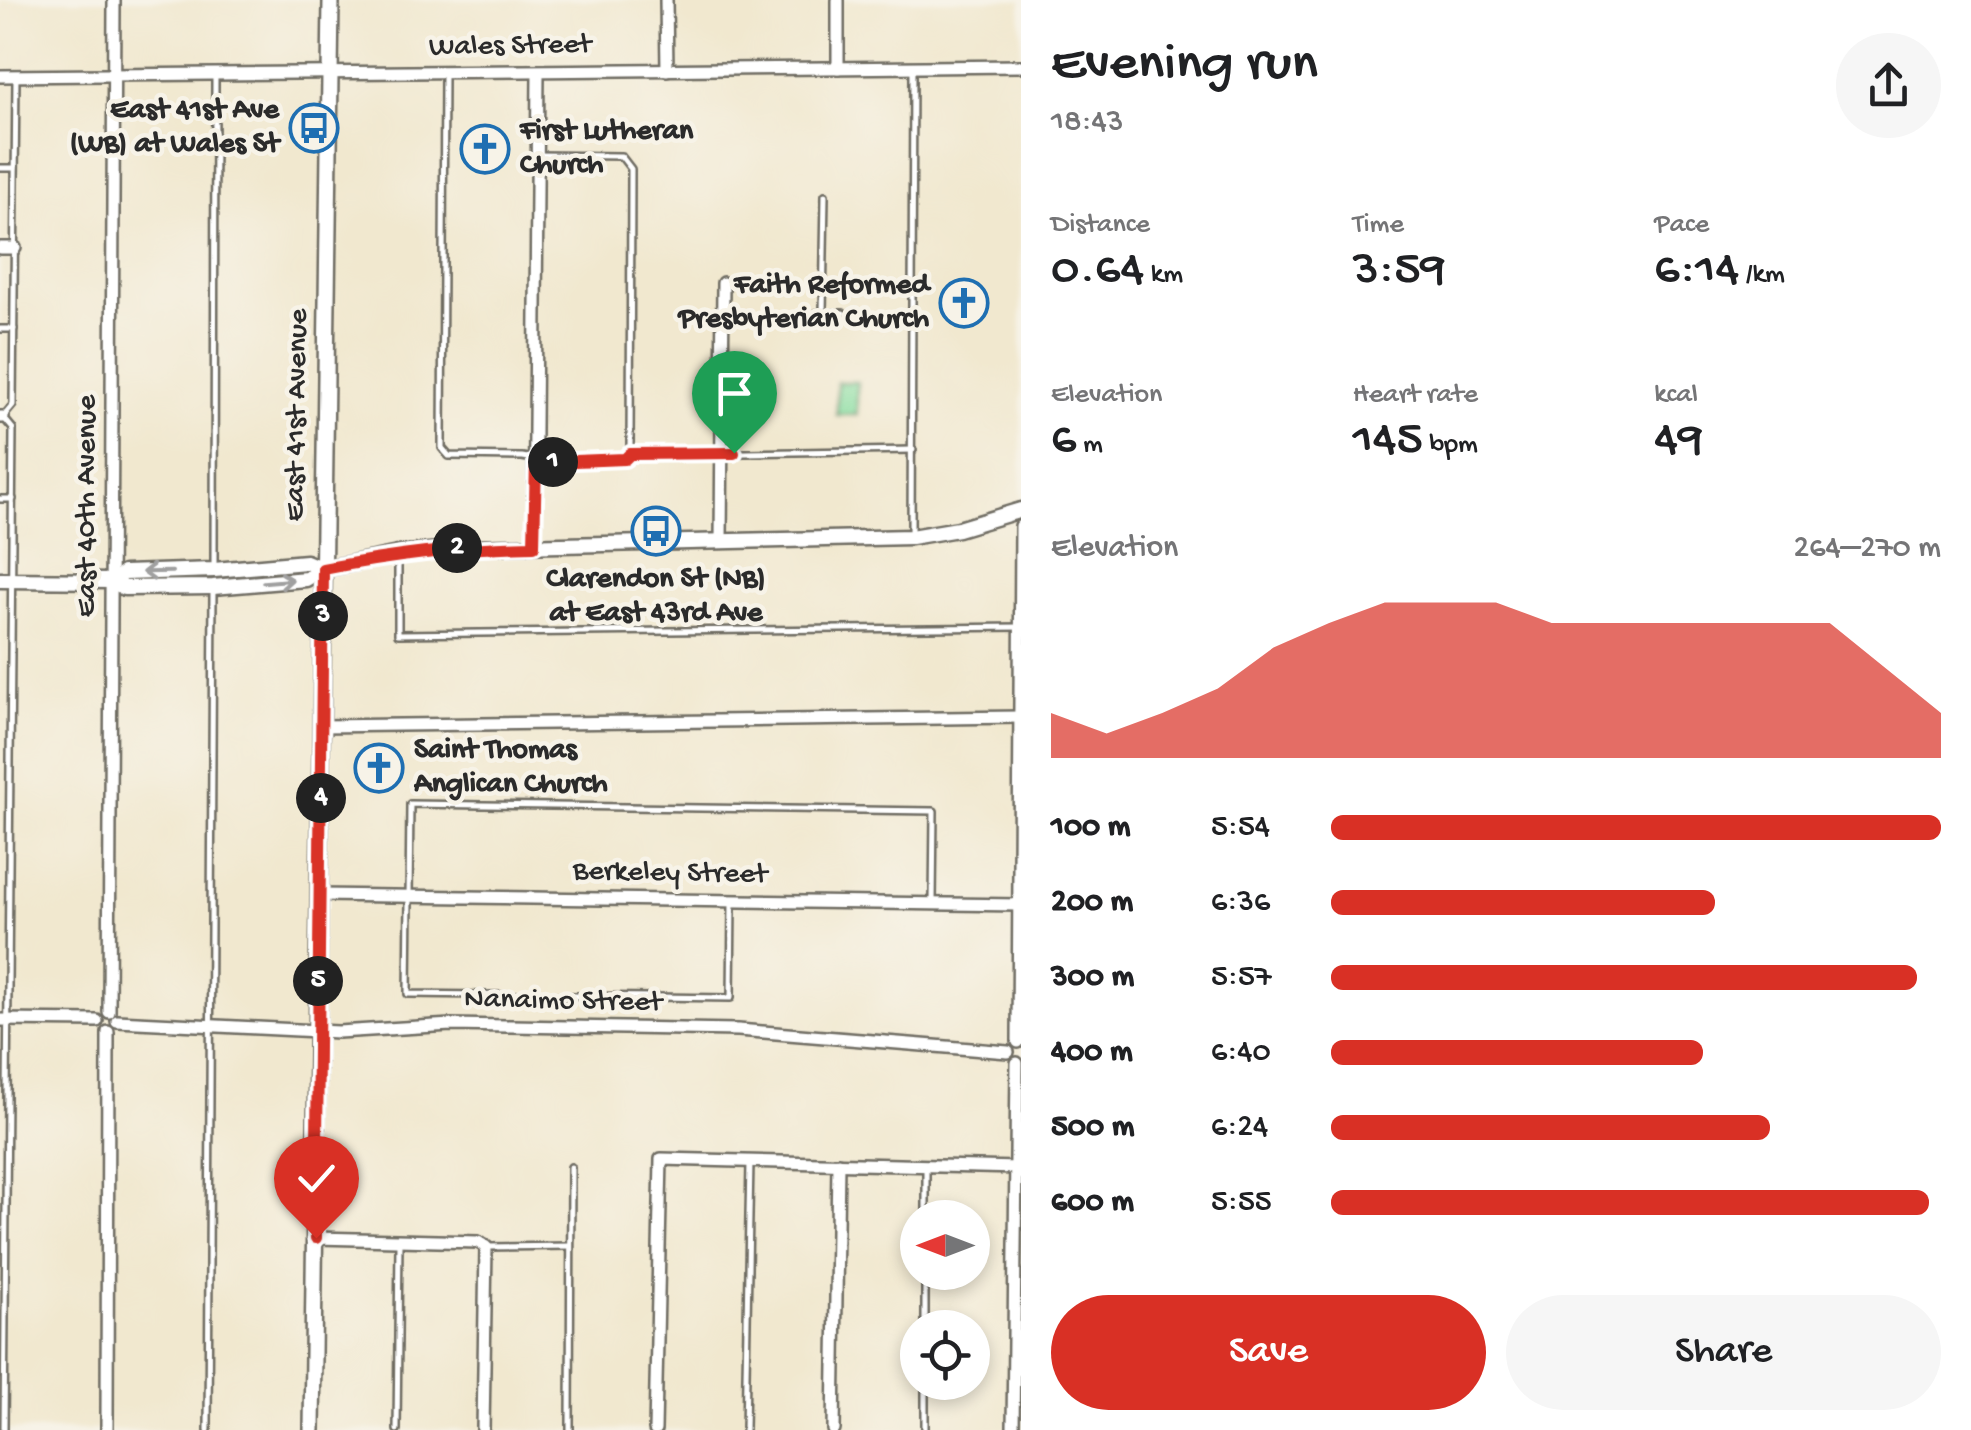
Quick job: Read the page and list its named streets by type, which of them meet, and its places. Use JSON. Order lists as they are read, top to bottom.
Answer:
{
  "streets": {
    "main road": ["East 41st Avenue"],
    "street": [
      "Wales Street",
      "East 40th Avenue",
      "Berkeley Street",
      "Nanaimo Street"
    ]
  },
  "crossings": [
    ["Wales Street", "East 41st Avenue"],
    ["Wales Street", "East 40th Avenue"],
    ["East 41st Avenue", "Berkeley Street"],
    ["East 41st Avenue", "Nanaimo Street"],
    ["East 40th Avenue", "Nanaimo Street"]
  ],
  "places": {
    "bus stop": ["East 41st Ave (WB) at Wales St", "Clarendon St (NB) at East 43rd Ave"],
    "church": ["First Lutheran Church", "Faith Reformed Presbyterian Church", "Saint Thomas Anglican Church"]
  },
  "north": "left",
  "page": {
    "heading": ["Evening run", "18:43"],
    "stats": [
      ["Distance", "0.64 km"],
      ["Time", "3:59"],
      ["Pace", "6:14 /km"],
      ["Elevation", "6 m"],
      ["Heart rate", "145 bpm"],
      ["kcal", "49"]
    ],
    "pins": [
      "1",
      "2",
      "3",
      "4",
      "5"
    ],
    "chart": ["Elevation", "264–270 m"],
    "list": [
      {
        "name": "100 m",
        "note": "5:54"
      },
      {
        "name": "200 m",
        "note": "6:36"
      },
      {
        "name": "300 m",
        "note": "5:57"
      },
      {
        "name": "400 m",
        "note": "6:40"
      },
      {
        "name": "500 m",
        "note": "6:24"
      },
      {
        "name": "600 m",
        "note": "5:55"
      }
    ],
    "buttons": ["Save", "Share"]
  }
}
